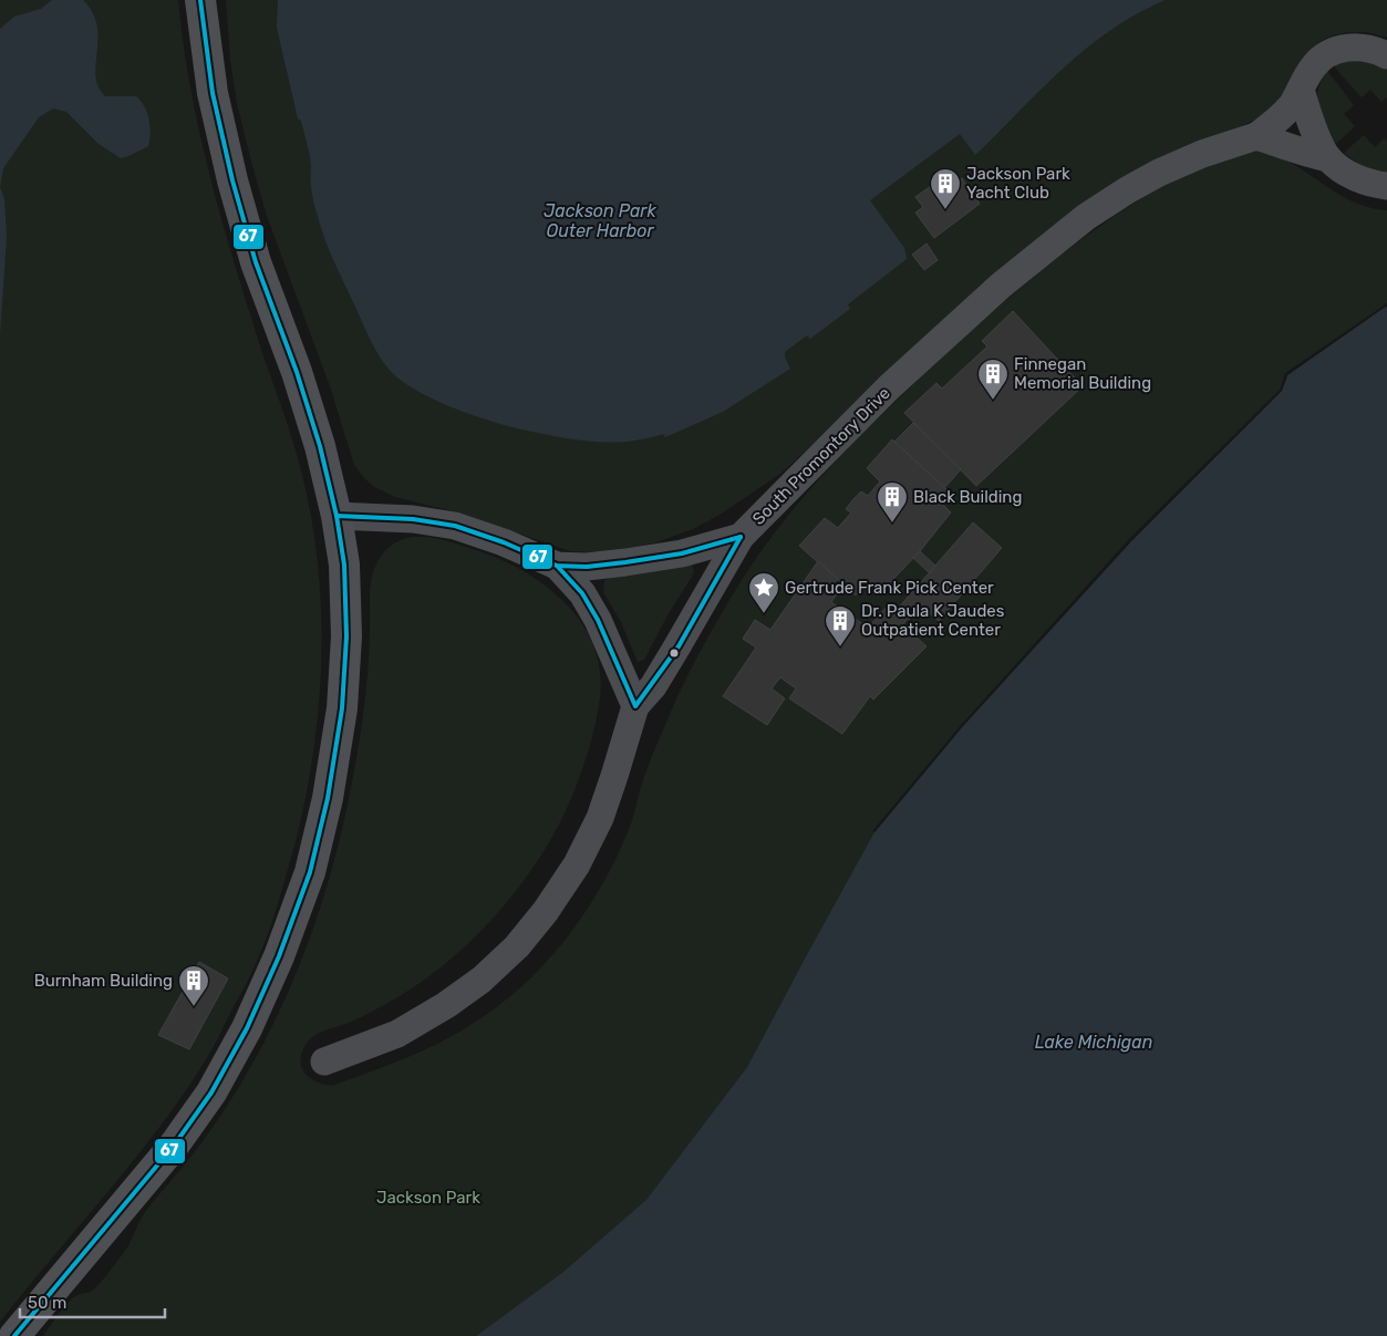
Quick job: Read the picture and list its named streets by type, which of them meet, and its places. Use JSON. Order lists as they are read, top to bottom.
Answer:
{
  "streets": {
    "street": ["South Promontory Drive"]
  },
  "water": ["Jackson Park Outer Harbor", "Lake Michigan"],
  "parks": ["Jackson Park"],
  "places": {
    "building": [
      "Jackson Park Yacht Club",
      "Finnegan Memorial Building",
      "Black Building",
      "Dr. Paula K Jaudes Outpatient Center",
      "Burnham Building"
    ],
    "place": ["Gertrude Frank Pick Center"]
  },
  "lines": ["transit line 67"],
  "scale_bar": "50 m"
}
